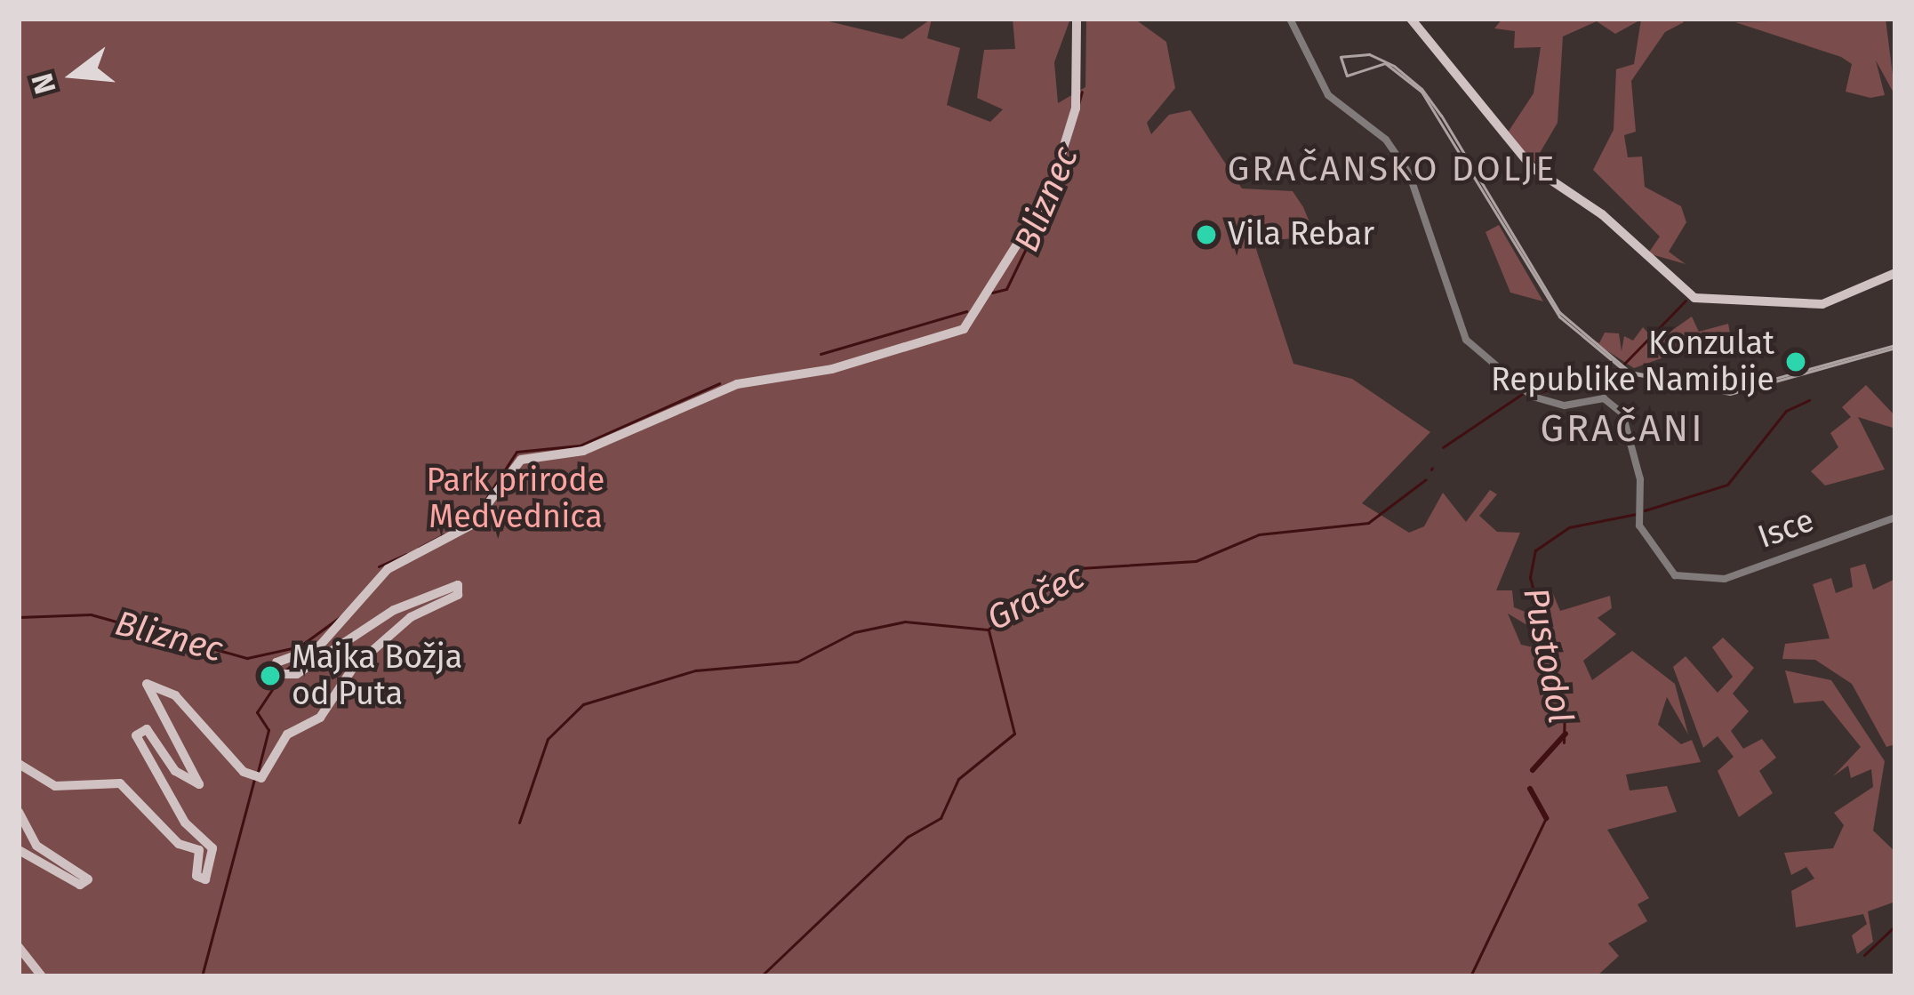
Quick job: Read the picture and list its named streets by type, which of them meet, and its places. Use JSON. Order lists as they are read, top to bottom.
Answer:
{
  "streets": {
    "street": ["Isce"]
  },
  "districts": ["GRAČANSKO DOLJE", "GRAČANI"],
  "water": ["Bliznec", "Gračec", "Pustodol"],
  "parks": ["Park prirode Medvednica"],
  "places": ["Vila Rebar", "Konzulat Republike Namibije", "Majka Božja od Puta"],
  "north": "left"
}
